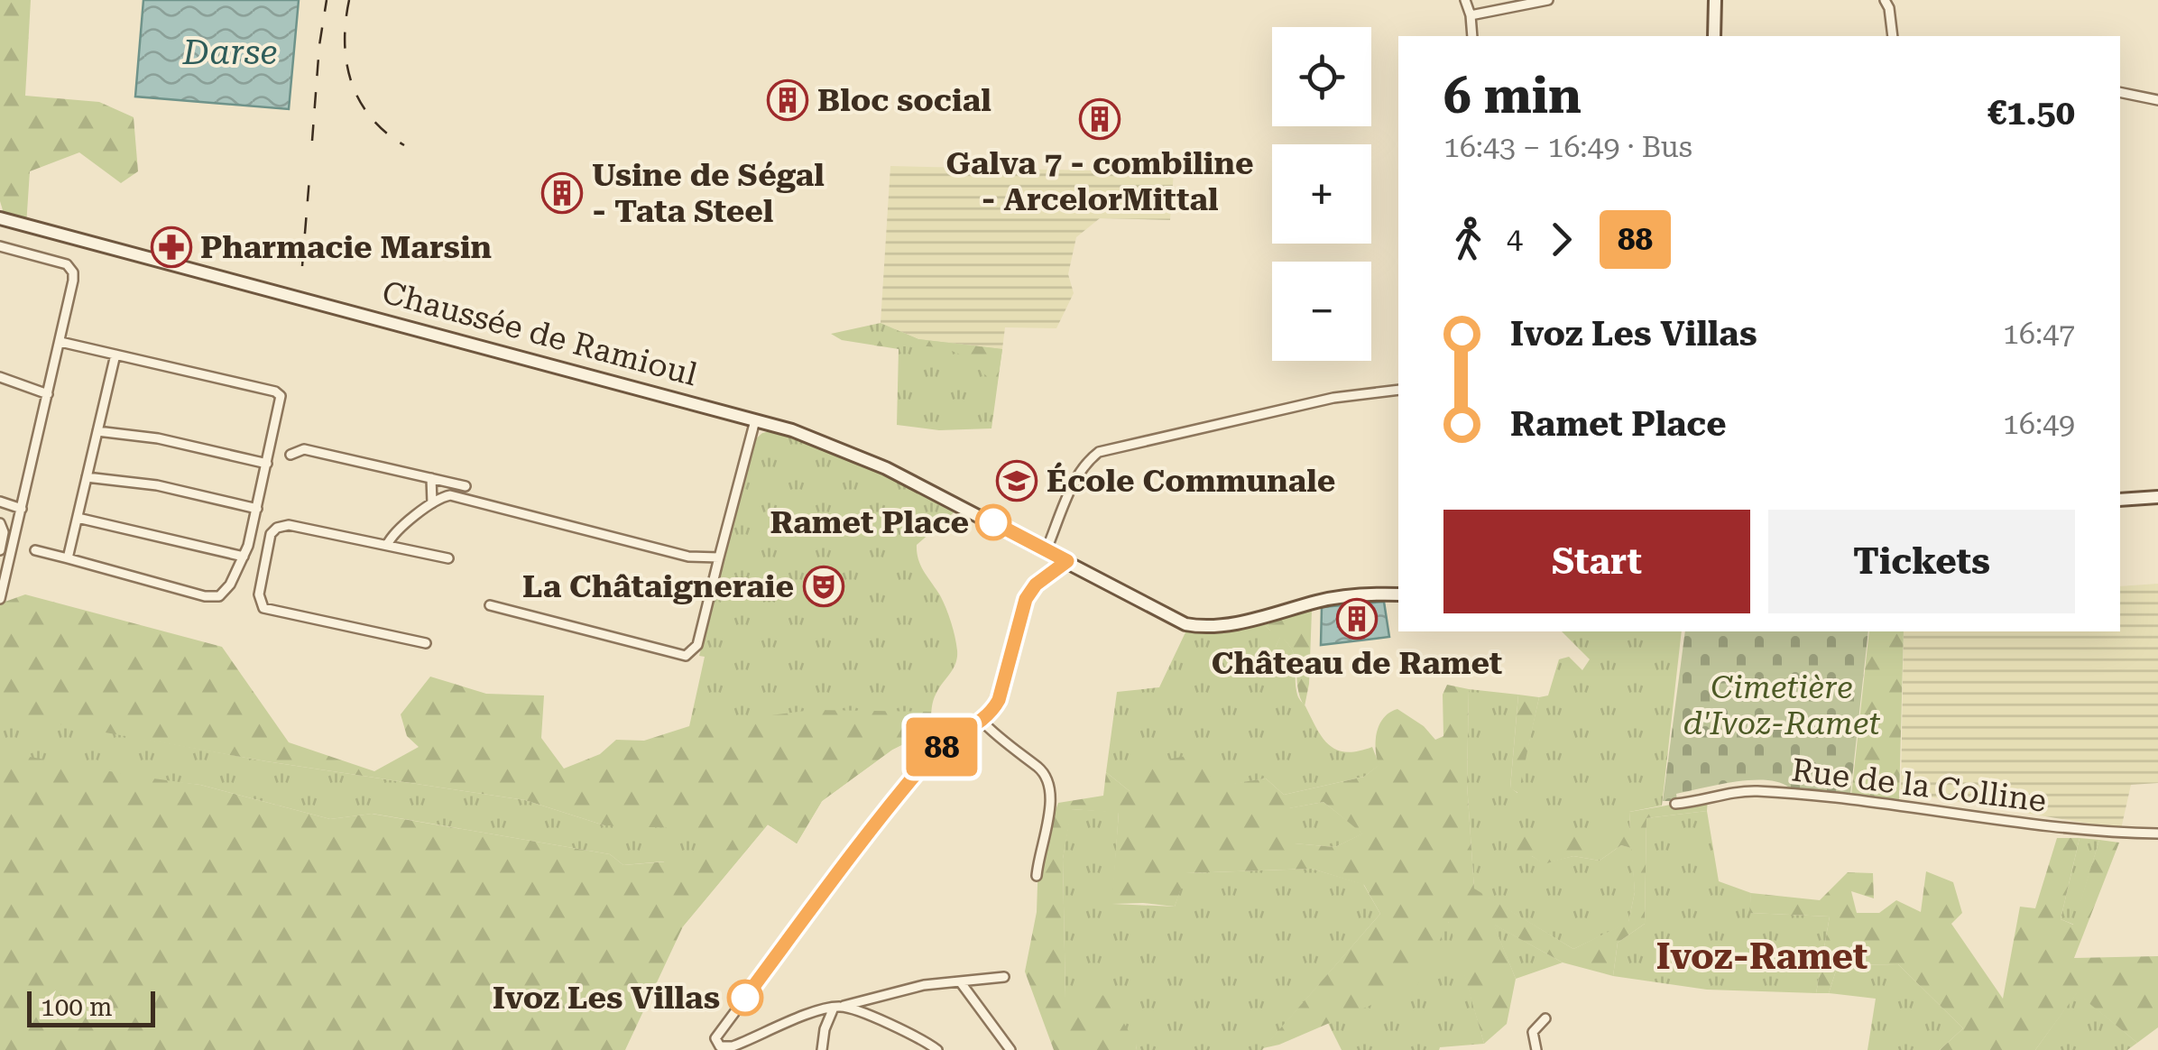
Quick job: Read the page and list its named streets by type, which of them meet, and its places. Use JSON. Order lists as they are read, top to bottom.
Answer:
{
  "streets": {
    "main road": ["Chaussée de Ramioul"],
    "street": ["Rue de la Colline"]
  },
  "districts": ["Ivoz-Ramet"],
  "water": ["Darse"],
  "parks": ["Cimetière d'Ivoz-Ramet"],
  "places": {
    "building": [
      "Bloc social",
      "Galva 7 - combiline - ArcelorMittal",
      "Usine de Ségal - Tata Steel",
      "Château de Ramet"
    ],
    "pharmacy": ["Pharmacie Marsin"],
    "school or university": ["École Communale"],
    "other": ["Ramet Place", "Ivoz Les Villas"],
    "theatre": ["La Châtaigneraie"]
  },
  "lines": ["bus line 88"],
  "scale_bar": "100 m",
  "page": {
    "on_map": "88",
    "map_buttons": ["+", "−"],
    "heading": ["6 min", "16:43 – 16:49 · Bus", "€1.50"],
    "legs": ["4", "88"],
    "list": [
      {
        "name": "Ivoz Les Villas",
        "value": "16:47"
      },
      {
        "name": "Ramet Place",
        "value": "16:49"
      }
    ],
    "buttons": ["Start", "Tickets"],
    "scale": "100 m"
  }
}
